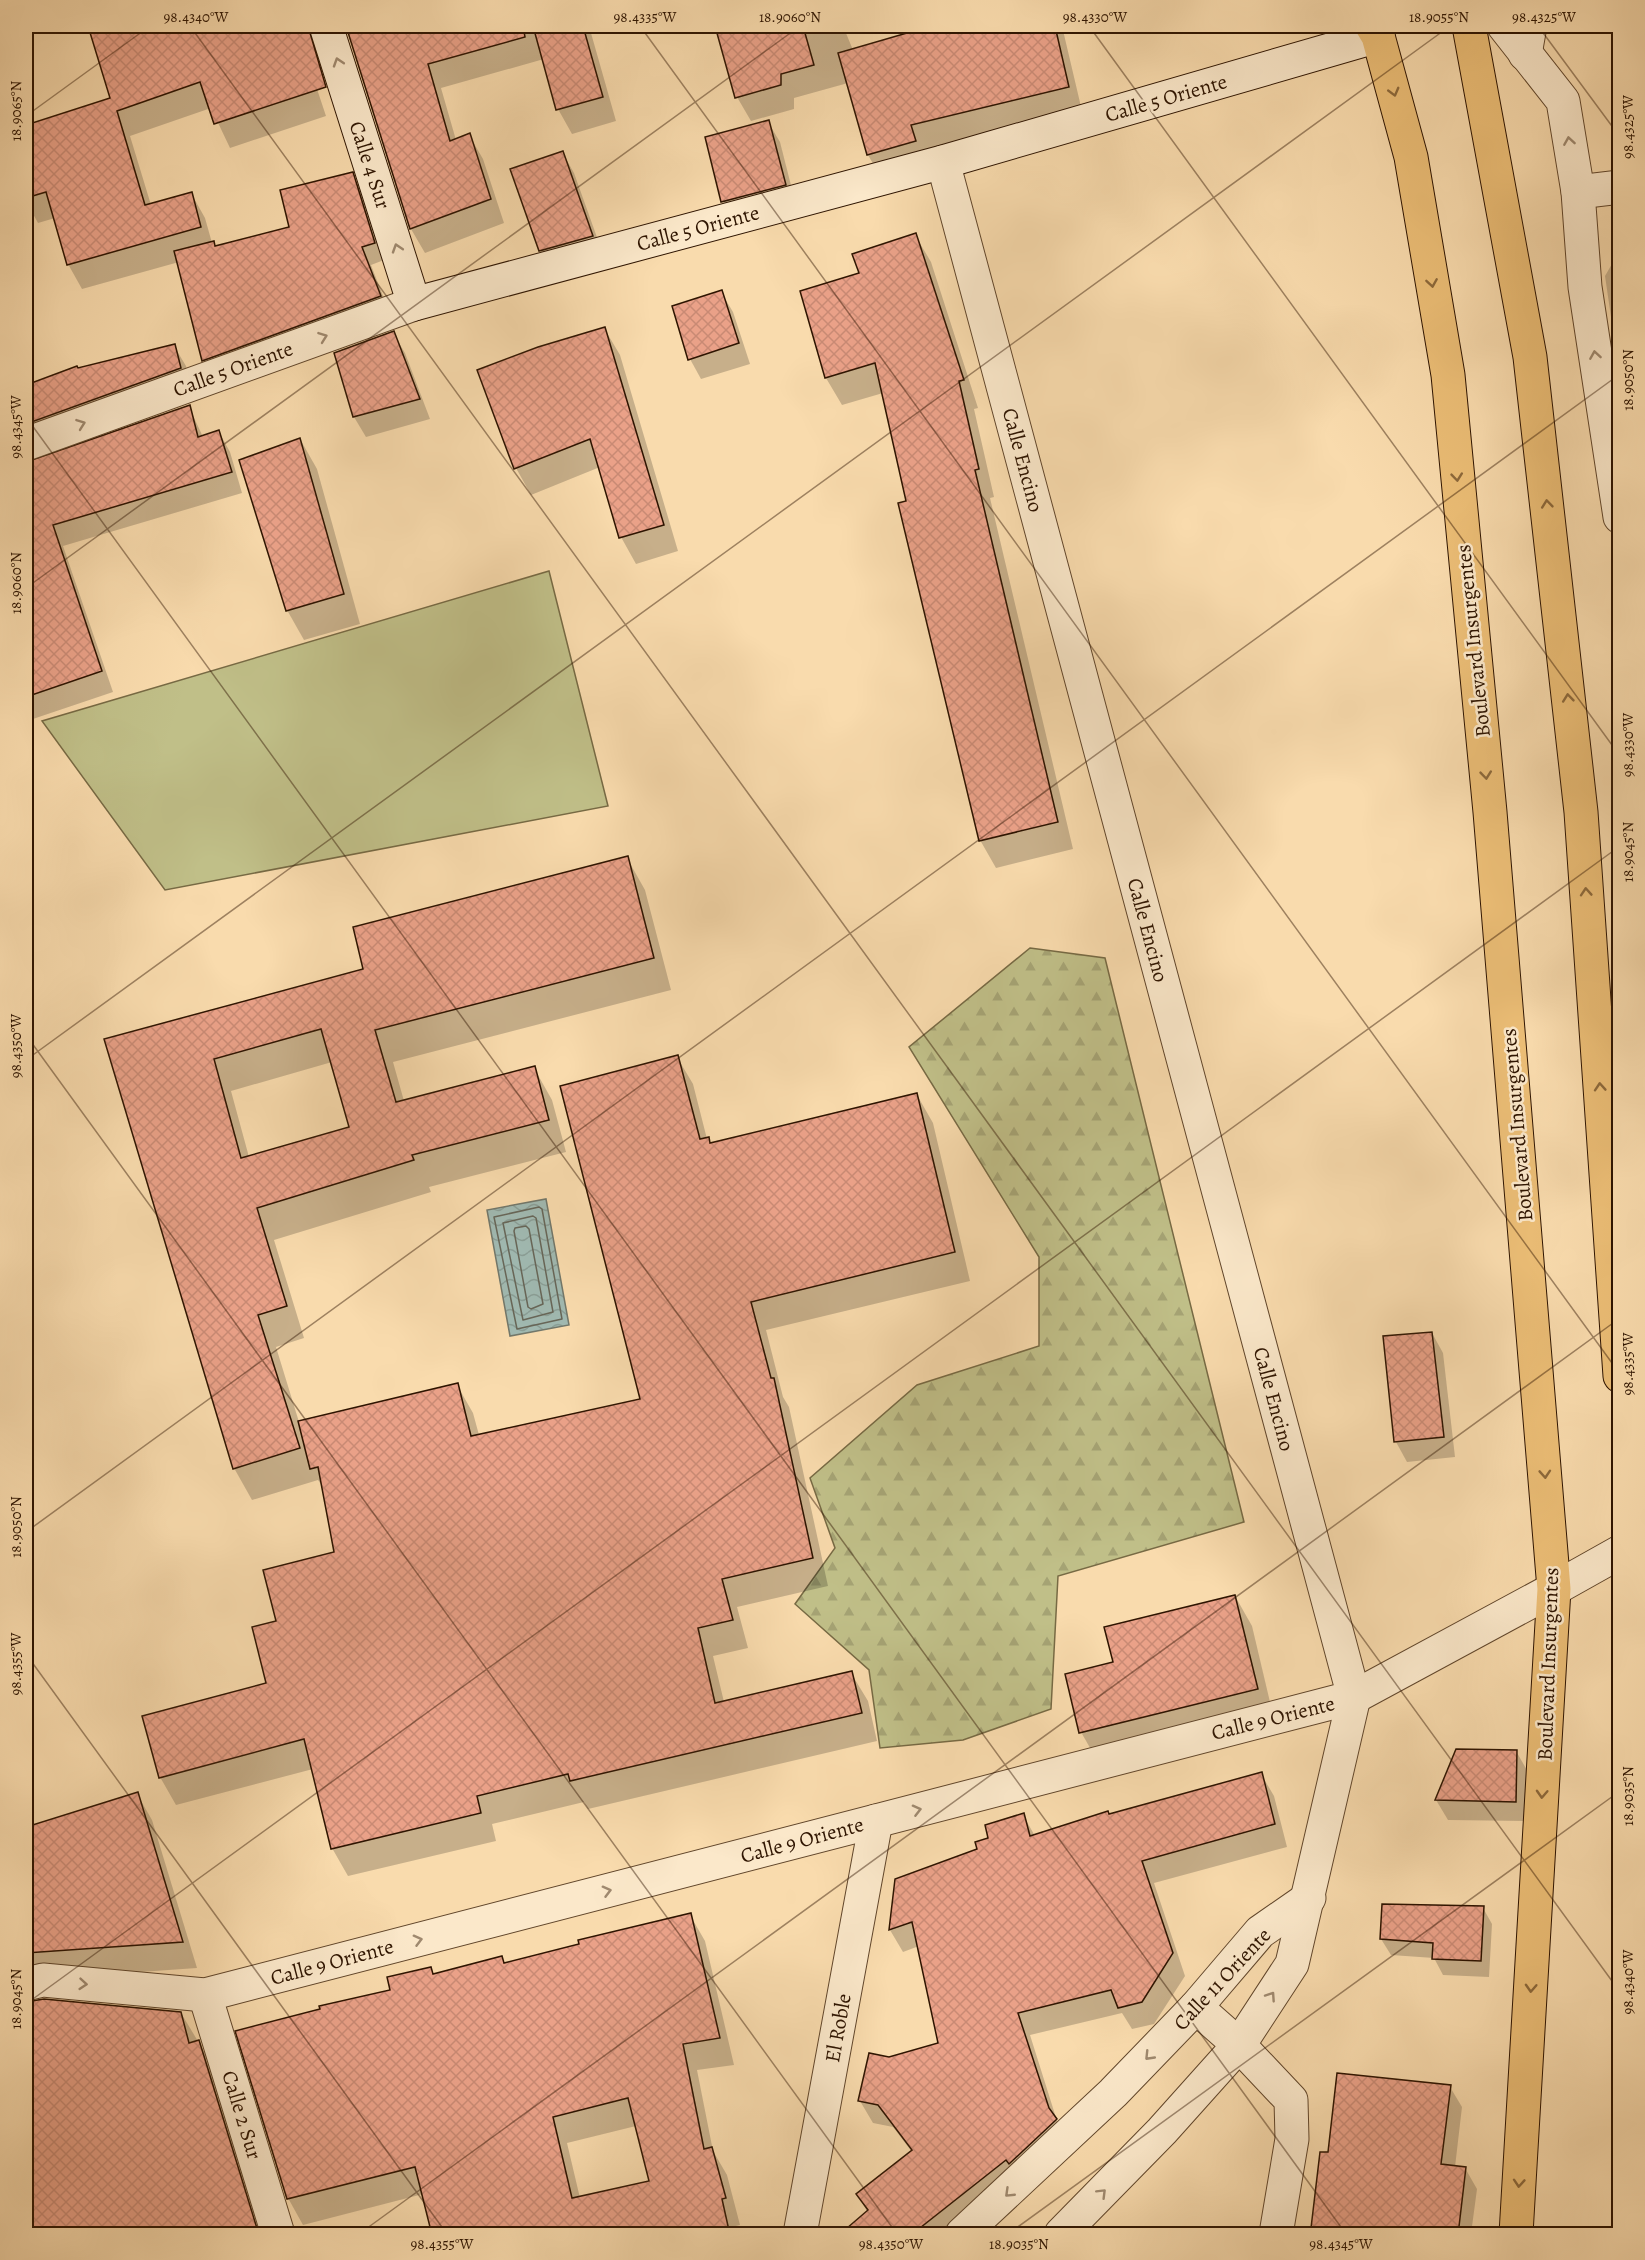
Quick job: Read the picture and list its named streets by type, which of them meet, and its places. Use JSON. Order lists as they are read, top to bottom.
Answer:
{
  "streets": {
    "main road": ["Boulevard Insurgentes"],
    "street": [
      "Calle 5 Oriente",
      "Calle 4 Sur",
      "Calle Encino",
      "Calle 9 Oriente",
      "Calle 11 Oriente",
      "El Roble",
      "Calle 2 Sur"
    ]
  },
  "crossings": [
    ["Calle 5 Oriente", "Calle 4 Sur"],
    ["Calle 5 Oriente", "Calle Encino"],
    ["Calle 5 Oriente", "Boulevard Insurgentes"],
    ["Calle Encino", "Calle 9 Oriente"],
    ["Boulevard Insurgentes", "Calle 9 Oriente"],
    ["Calle 9 Oriente", "El Roble"],
    ["Calle 9 Oriente", "Calle 2 Sur"]
  ],
  "one_way": ["Calle 4 Sur", "Calle 9 Oriente"],
  "coordinates": [
    "98.4340°W",
    "98.4335°W",
    "18.9060°N",
    "98.4330°W",
    "18.9055°N",
    "98.4325°W",
    "18.9065°N",
    "18.9050°N",
    "98.4345°W",
    "18.9045°N",
    "98.4350°W",
    "98.4355°W",
    "18.9035°N"
  ]
}
